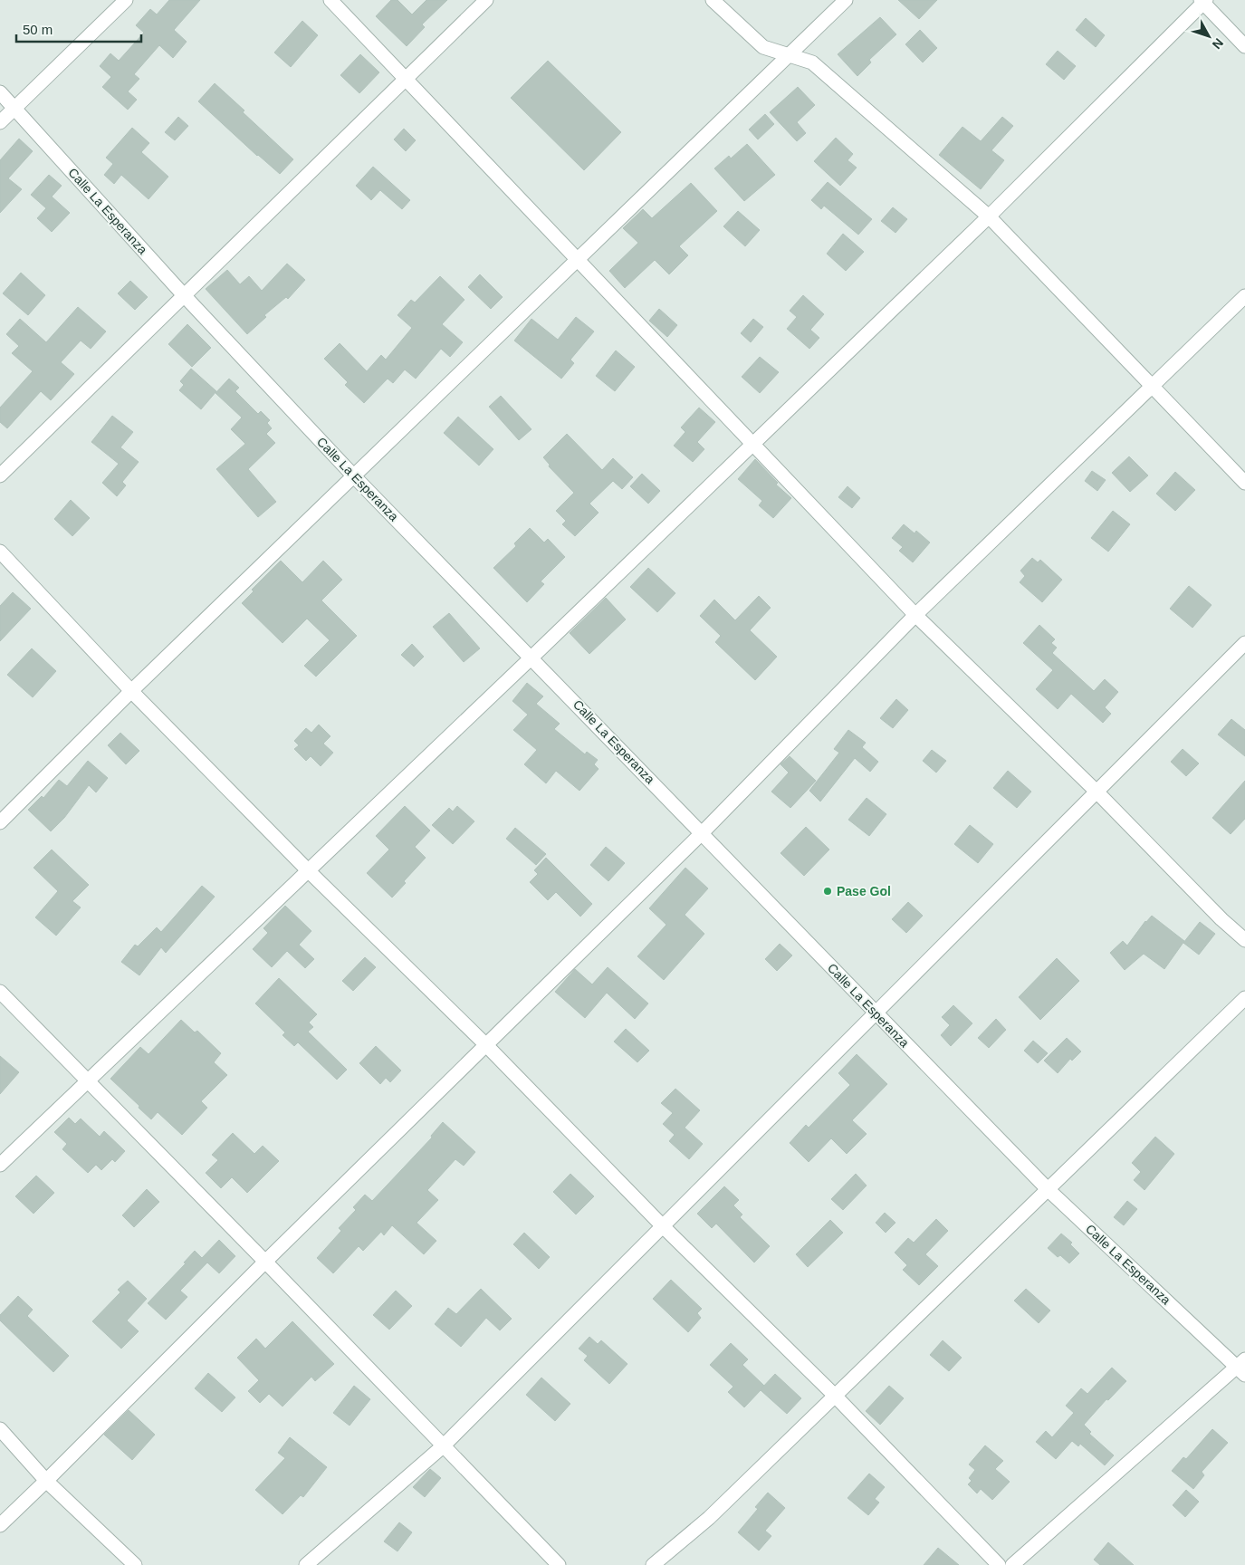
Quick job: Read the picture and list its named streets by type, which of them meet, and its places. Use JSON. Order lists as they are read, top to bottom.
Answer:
{
  "streets": {
    "street": ["Calle La Esperanza"]
  },
  "places": ["Pase Gol"],
  "scale_bar": "50 m",
  "north": "bottom right"
}
